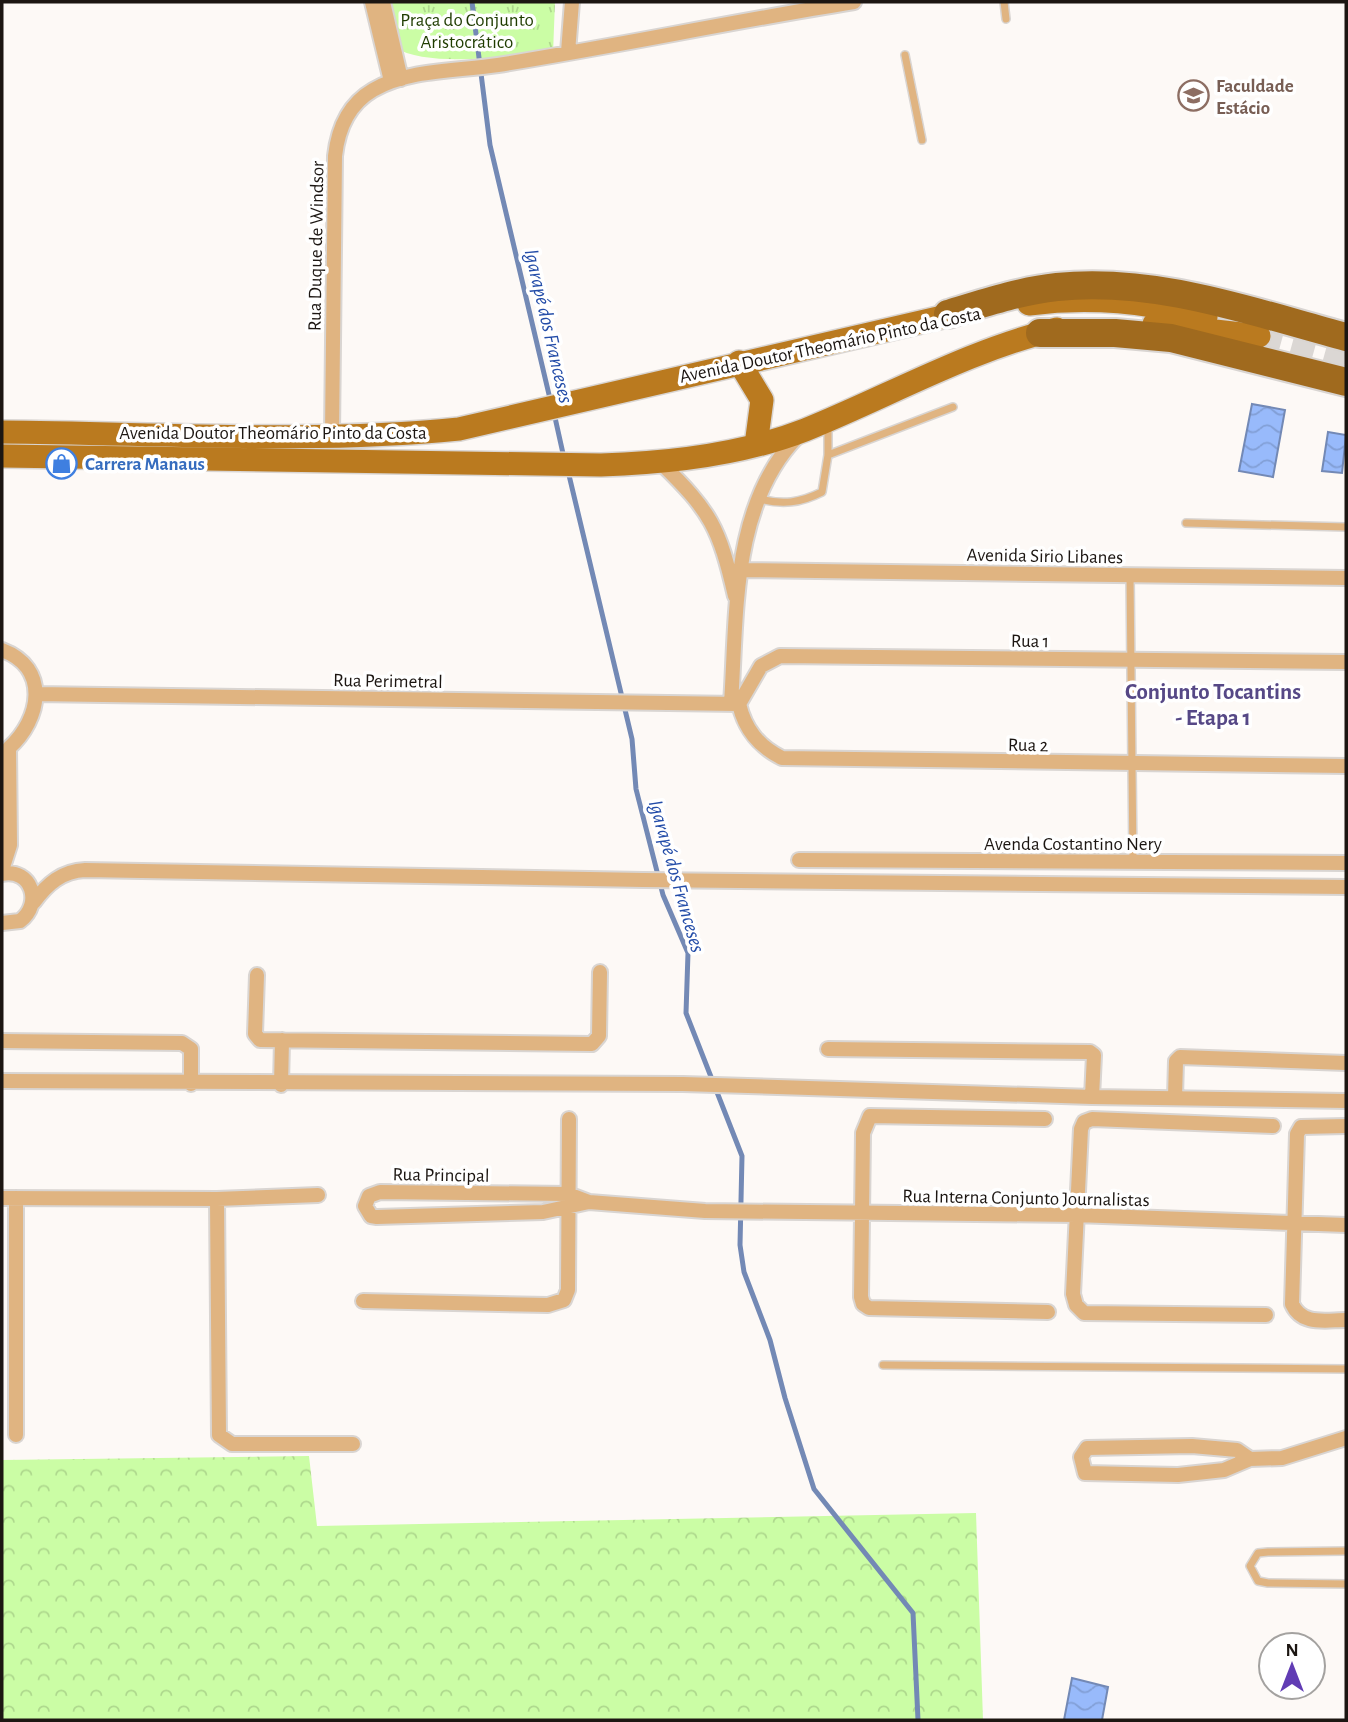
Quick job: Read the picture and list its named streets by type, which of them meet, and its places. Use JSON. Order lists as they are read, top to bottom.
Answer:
{
  "streets": {
    "main road": ["Avenida Doutor Theomário Pinto da Costa"],
    "street": [
      "Rua Duque de Windsor",
      "Avenida Sirio Libanes",
      "Rua 1",
      "Rua Perimetral",
      "Rua 2",
      "Avenda Costantino Nery",
      "Rua Principal",
      "Rua Interna Conjunto Journalistas"
    ]
  },
  "crossings": [
    ["Rua Duque de Windsor", "Avenida Doutor Theomário Pinto da Costa"],
    ["Rua 1", "Rua Perimetral"],
    ["Rua 1", "Rua 2"],
    ["Rua Perimetral", "Rua 2"],
    ["Rua Principal", "Rua Interna Conjunto Journalistas"]
  ],
  "districts": ["Conjunto Tocantins - Etapa 1"],
  "water": ["Igarapé dos Franceses"],
  "parks": ["Praça do Conjunto Aristocrático"],
  "places": {
    "school or university": ["Faculdade Estácio"],
    "shop": ["Carrera Manaus"]
  },
  "north": "top"
}
